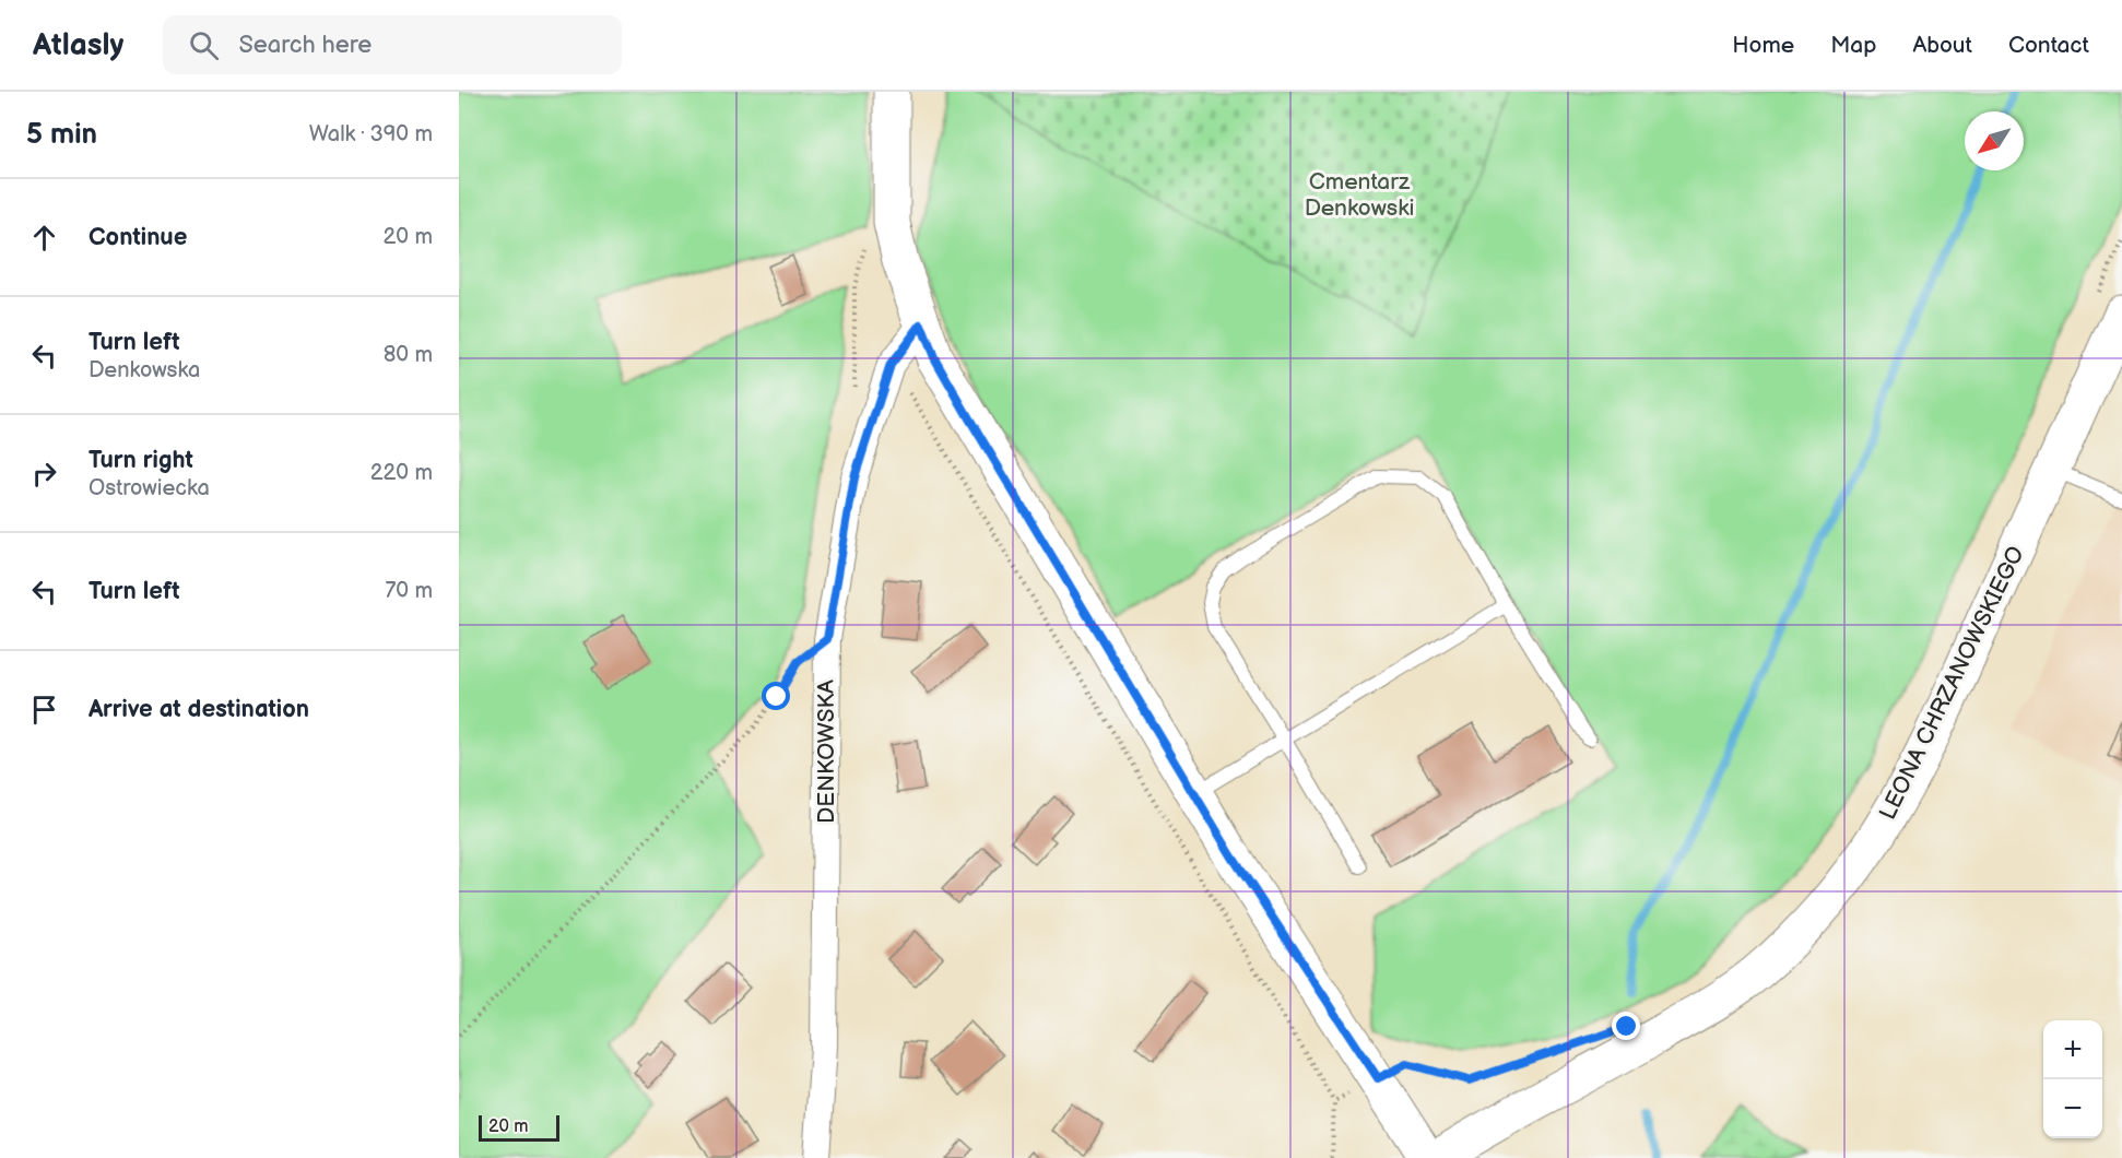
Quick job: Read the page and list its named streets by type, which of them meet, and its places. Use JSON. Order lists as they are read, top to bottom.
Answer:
{
  "streets": {
    "street": ["LEONA CHRZANOWSKIEGO", "DENKOWSKA"]
  },
  "parks": ["Cmentarz Denkowski"],
  "scale_bar": "20 m",
  "north": "bottom left",
  "page": {
    "header": "Atlasly",
    "search": "Search here",
    "nav": [
      "Home",
      "Map",
      "About",
      "Contact"
    ],
    "heading": ["5 min", "Walk · 390 m"],
    "list": [
      ["Continue", "20 m"],
      ["Turn left", "Denkowska", "80 m"],
      ["Turn right", "Ostrowiecka", "220 m"],
      ["Turn left", "70 m"],
      "Arrive at destination"
    ],
    "map_buttons": ["+", "−"],
    "scale": "20 m"
  }
}
